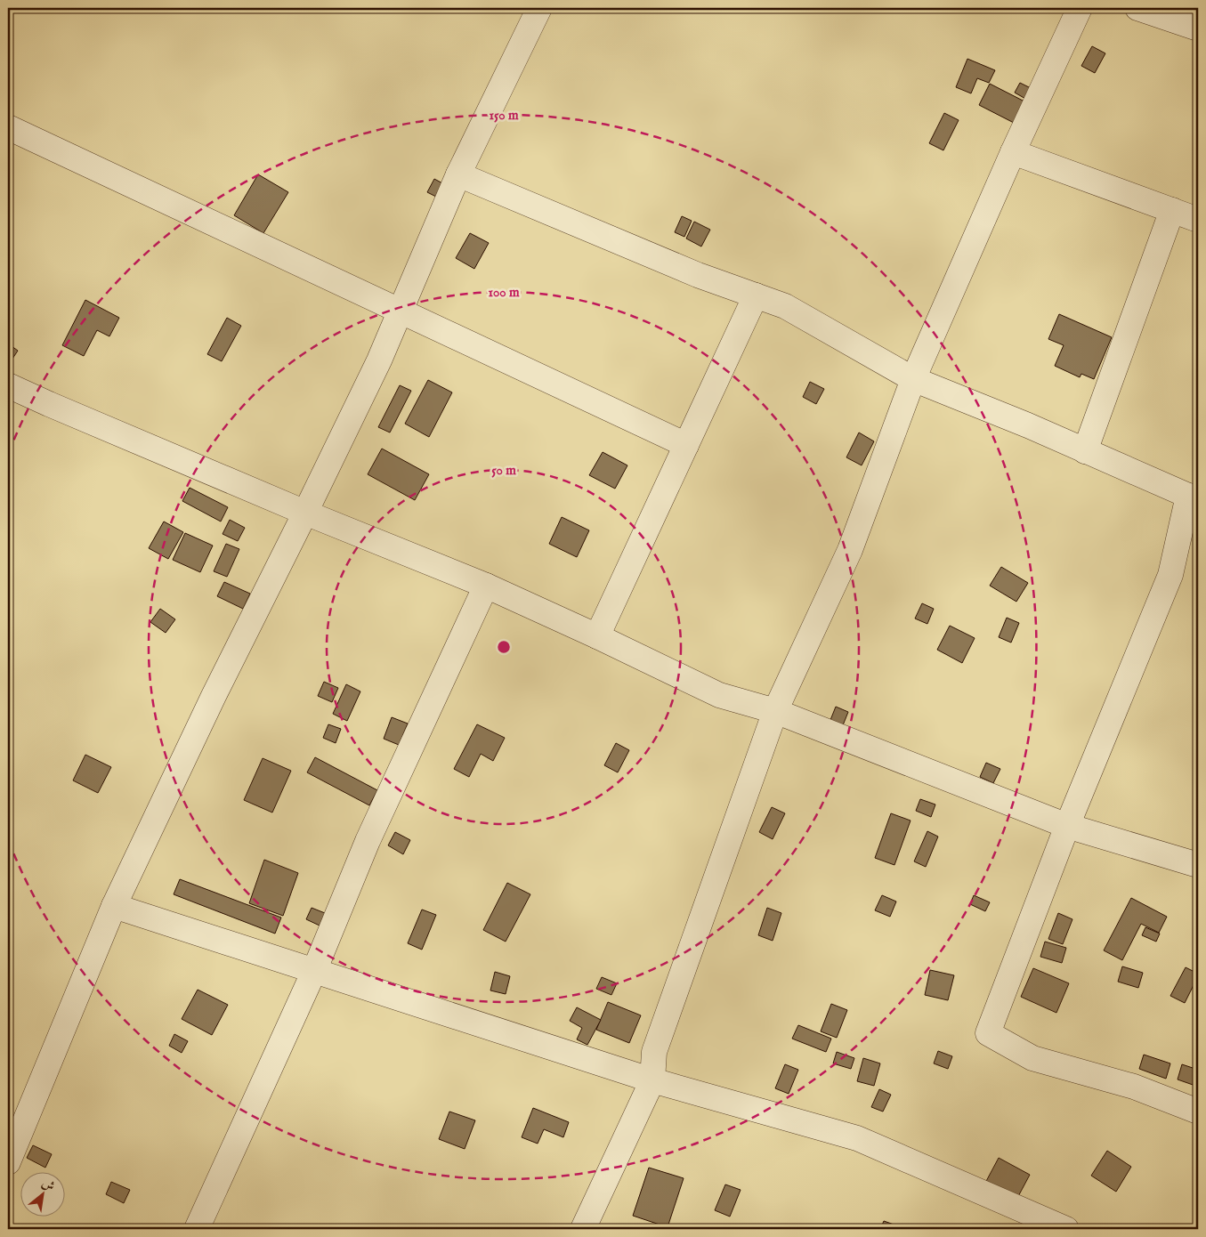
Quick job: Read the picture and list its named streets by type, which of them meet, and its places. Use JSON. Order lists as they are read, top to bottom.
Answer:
{
  "north": "top right",
  "rings": ["150 m", "100 m", "50 m"]
}
